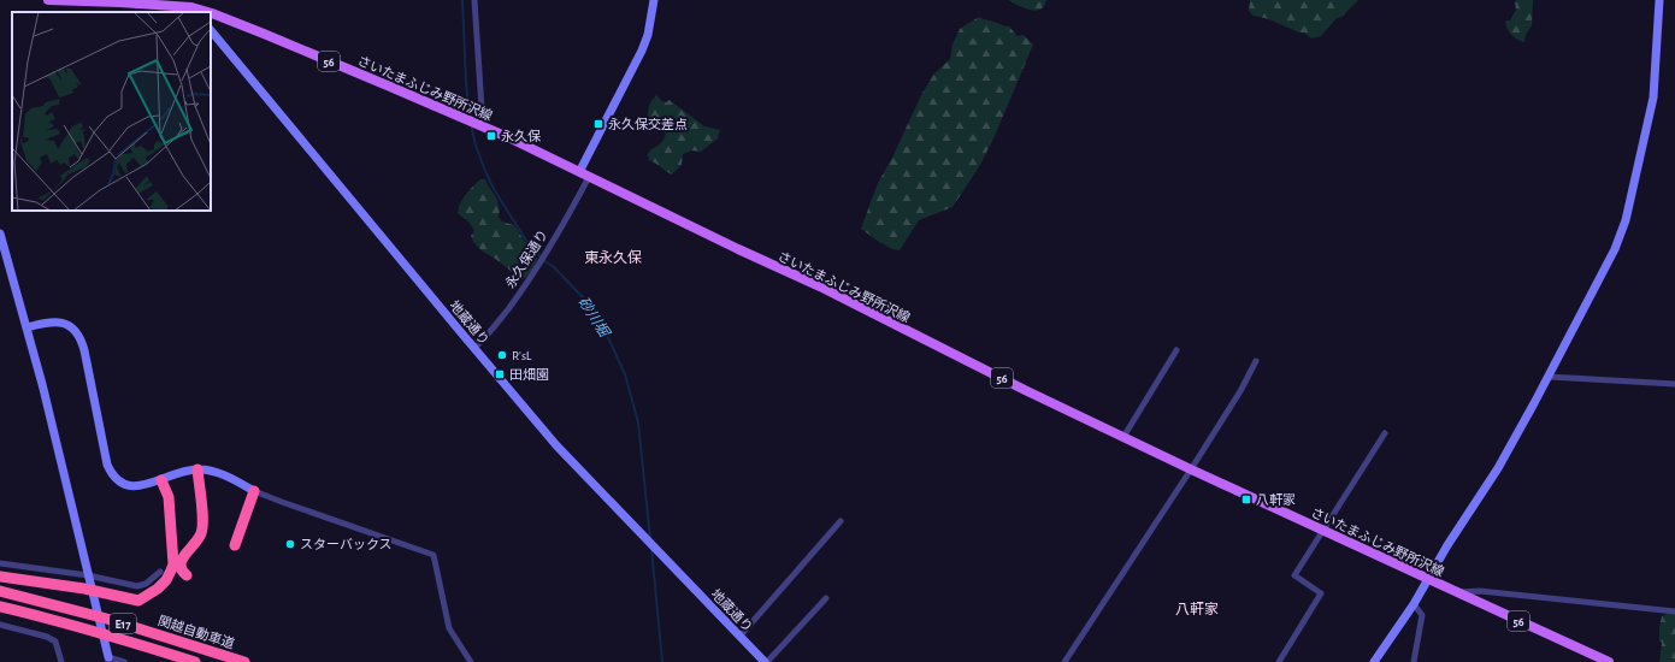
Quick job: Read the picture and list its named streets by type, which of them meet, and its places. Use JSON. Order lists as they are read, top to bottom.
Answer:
{
  "streets": {
    "highway": ["E17", "関越自動車道"],
    "main road": ["56", "さいたまふじみ野所沢線"],
    "street": ["永久保通り", "地蔵通り"]
  },
  "crossings": [
    ["さいたまふじみ野所沢線", "永久保通り"],
    ["永久保通り", "地蔵通り"]
  ],
  "districts": ["東永久保", "八軒家"],
  "water": ["砂川堀"],
  "places": {
    "transit": [
      "永久保交差点",
      "永久保",
      "田畑園",
      "八軒家"
    ],
    "other": ["R'sL", "スターバックス"]
  }
}
